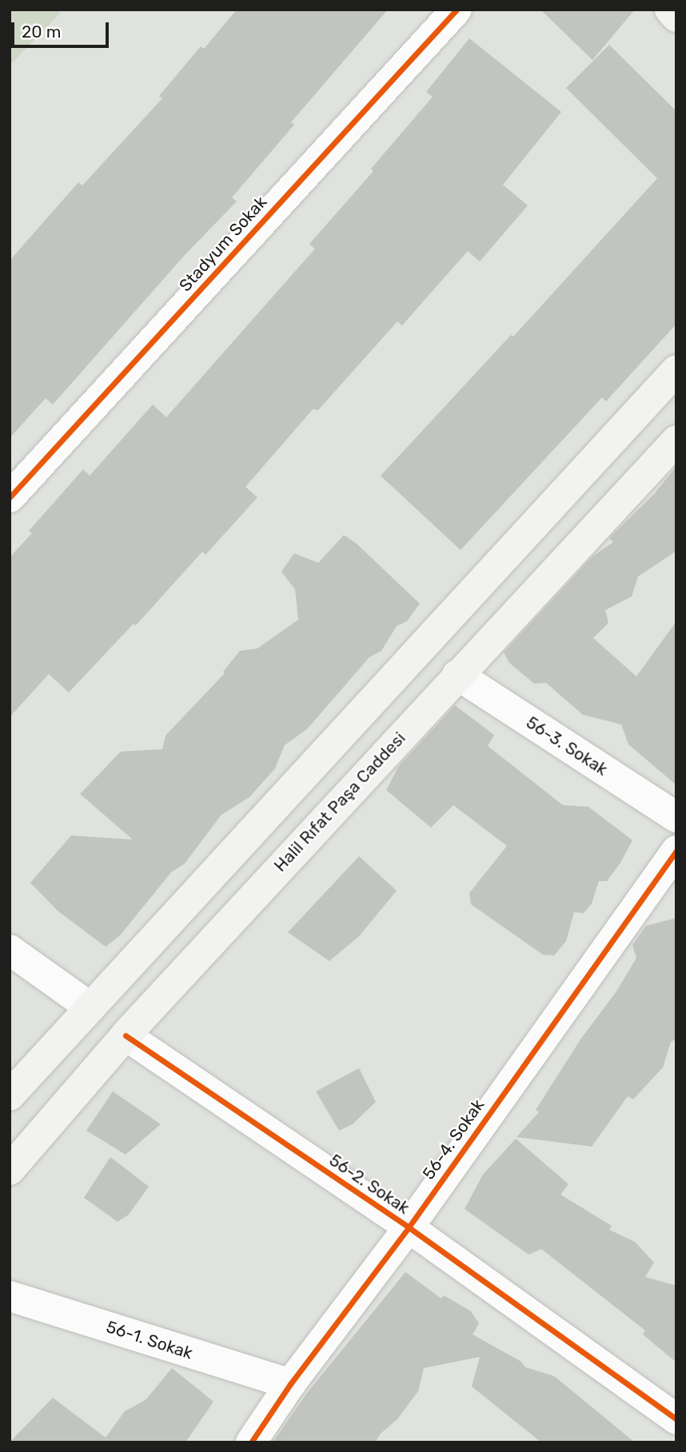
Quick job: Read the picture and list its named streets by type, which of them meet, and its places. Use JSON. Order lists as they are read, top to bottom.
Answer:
{
  "streets": {
    "main road": ["Halil Rıfat Paşa Caddesi"],
    "street": [
      "Stadyum Sokak",
      "56-3. Sokak",
      "56-4. Sokak",
      "56-2. Sokak",
      "56-1. Sokak"
    ]
  },
  "crossings": [
    ["56-3. Sokak", "Halil Rıfat Paşa Caddesi"],
    ["Halil Rıfat Paşa Caddesi", "56-2. Sokak"],
    ["56-4. Sokak", "56-2. Sokak"],
    ["56-4. Sokak", "56-1. Sokak"]
  ],
  "scale_bar": "20 m"
}
